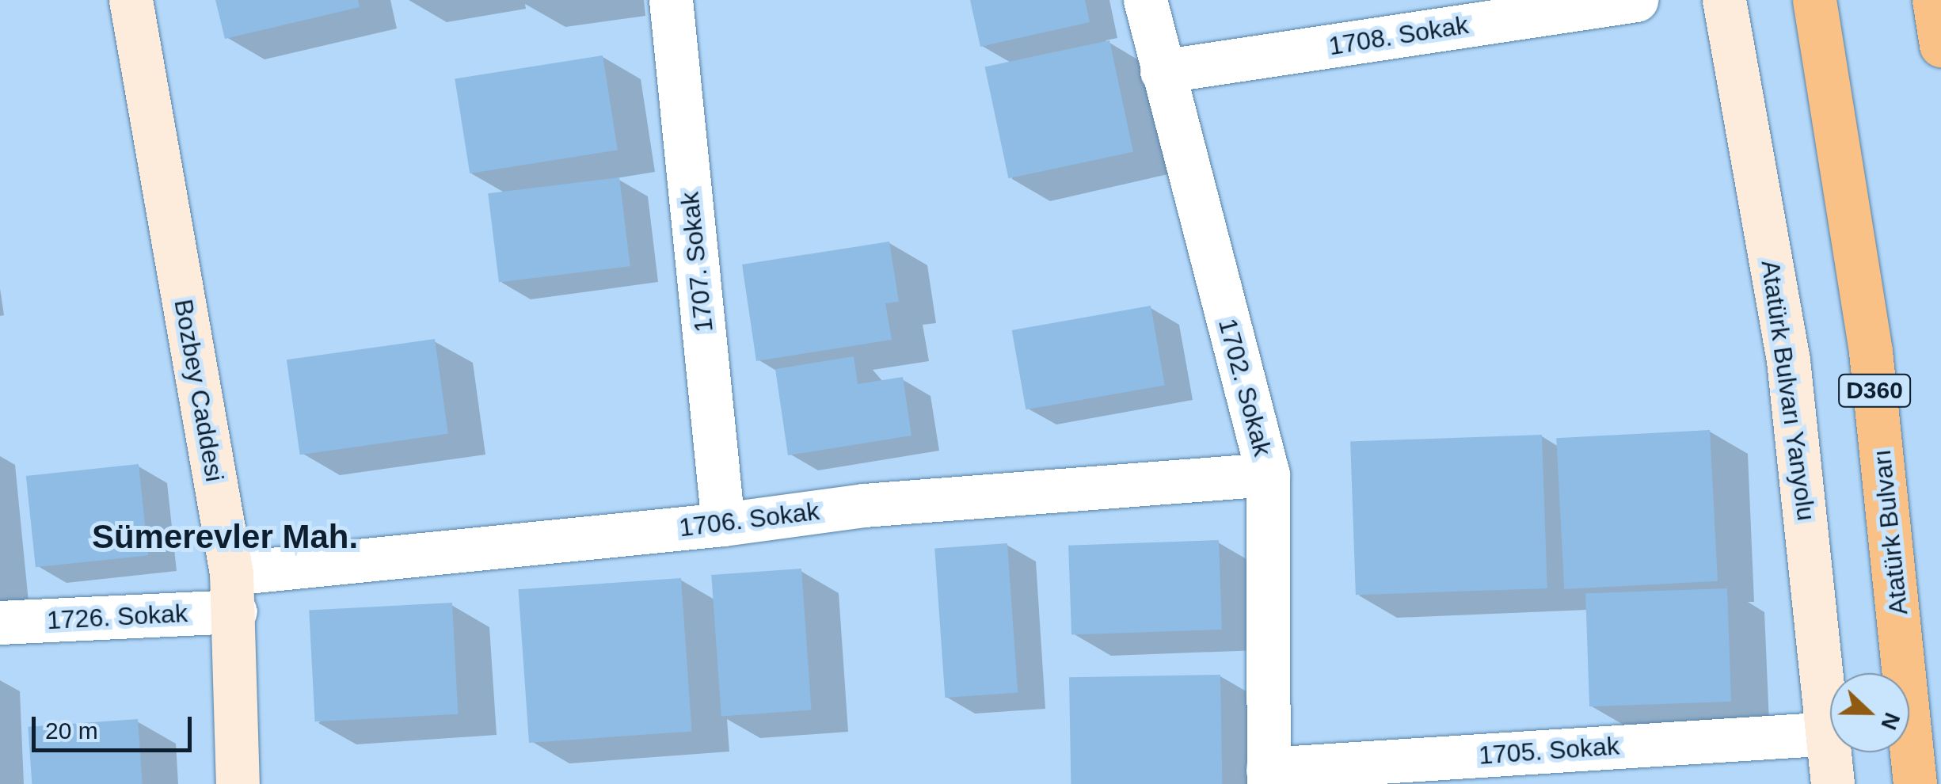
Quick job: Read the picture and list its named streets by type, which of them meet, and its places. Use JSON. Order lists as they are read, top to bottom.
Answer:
{
  "streets": {
    "highway": ["D360", "Atatürk Bulvarı"],
    "street": [
      "1708. Sokak",
      "1707. Sokak",
      "1702. Sokak",
      "Bozbey Caddesi",
      "Atatürk Bulvarı Yanyolu",
      "1706. Sokak",
      "1726. Sokak",
      "1705. Sokak"
    ]
  },
  "crossings": [
    ["1708. Sokak", "1702. Sokak"],
    ["1707. Sokak", "1706. Sokak"],
    ["1702. Sokak", "1706. Sokak"],
    ["1702. Sokak", "1705. Sokak"],
    ["Bozbey Caddesi", "1706. Sokak"],
    ["Bozbey Caddesi", "1726. Sokak"],
    ["1706. Sokak", "1726. Sokak"]
  ],
  "districts": ["Sümerevler Mah."],
  "scale_bar": "20 m",
  "north": "right"
}
